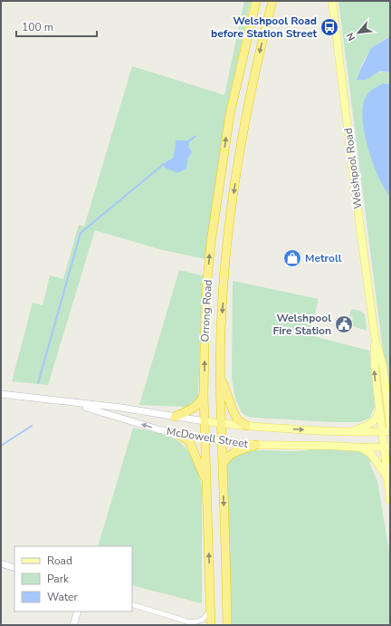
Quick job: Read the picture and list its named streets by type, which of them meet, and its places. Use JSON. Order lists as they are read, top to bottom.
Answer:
{
  "streets": {
    "highway": ["Orrong Road"],
    "main road": ["Welshpool Road", "McDowell Street"]
  },
  "crossings": [
    ["Welshpool Road", "McDowell Street"],
    ["Orrong Road", "McDowell Street"]
  ],
  "places": {
    "bus stop": ["Welshpool Road before Station Street"],
    "shop": ["Metroll"],
    "public building": ["Welshpool Fire Station"]
  },
  "legend": ["Road", "Park", "Water"],
  "scale_bar": "100 m",
  "north": "bottom left"
}
